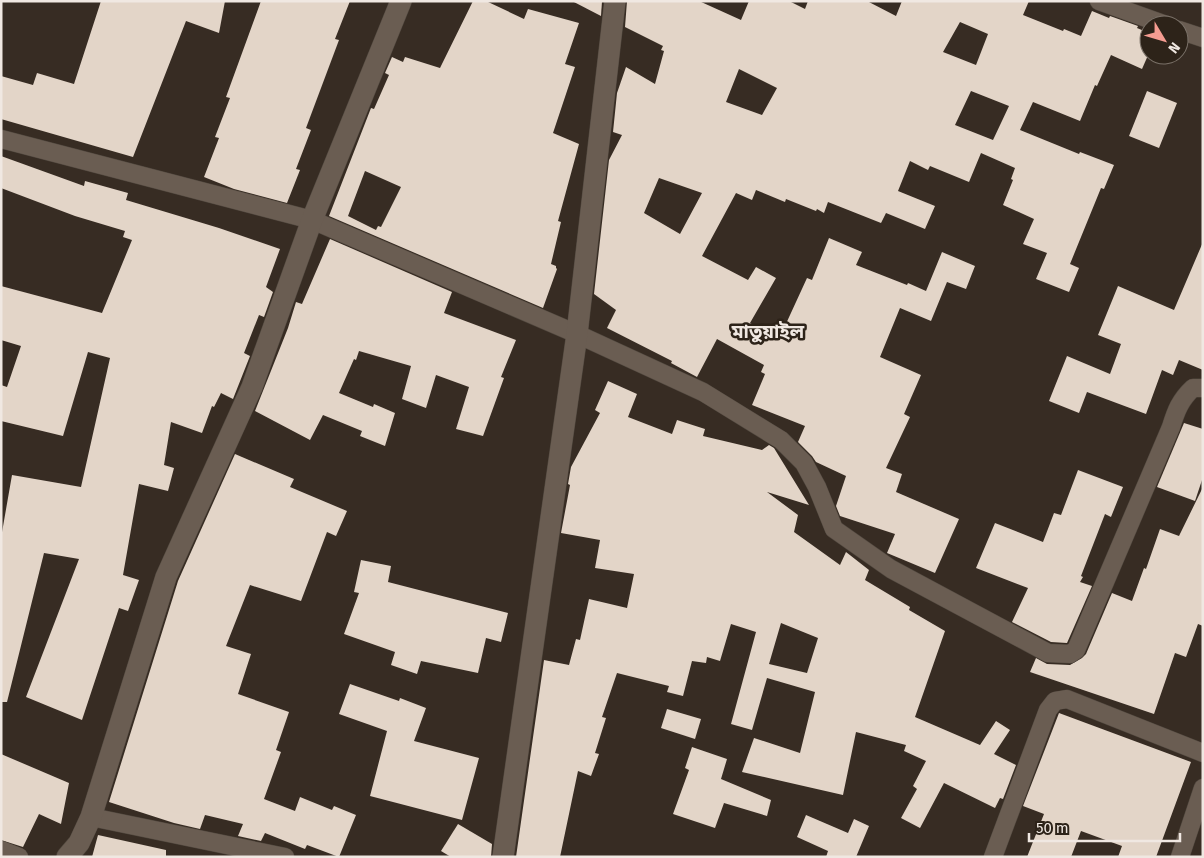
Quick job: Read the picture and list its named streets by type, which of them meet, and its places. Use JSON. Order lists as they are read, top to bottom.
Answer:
{
  "districts": ["মাতুয়াইল"],
  "scale_bar": "50 m",
  "north": "bottom right"
}
